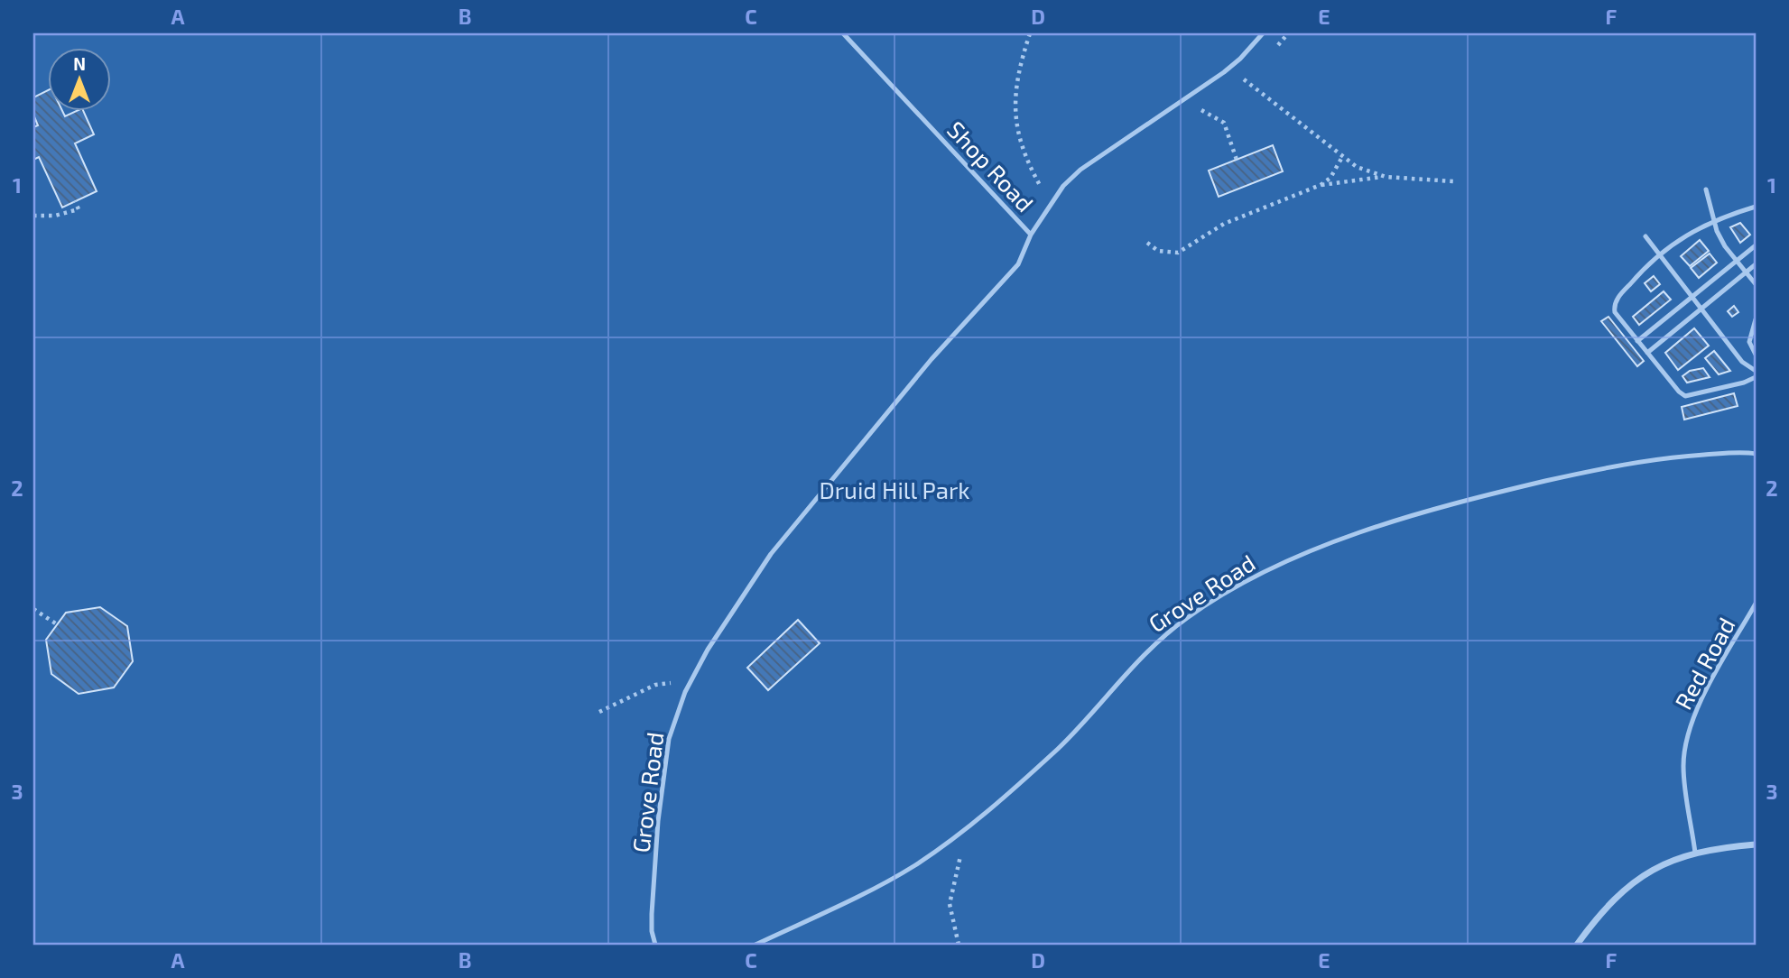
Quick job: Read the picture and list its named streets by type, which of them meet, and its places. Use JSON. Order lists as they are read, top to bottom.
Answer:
{
  "streets": {
    "lane": ["Shop Road", "Grove Road", "Red Road"]
  },
  "crossings": [
    ["Shop Road", "Grove Road"]
  ],
  "parks": ["Druid Hill Park"],
  "north": "top",
  "grid": {
    "columns": [
      "A",
      "B",
      "C",
      "D",
      "E",
      "F"
    ],
    "rows": ["1", "2", "3"]
  }
}
